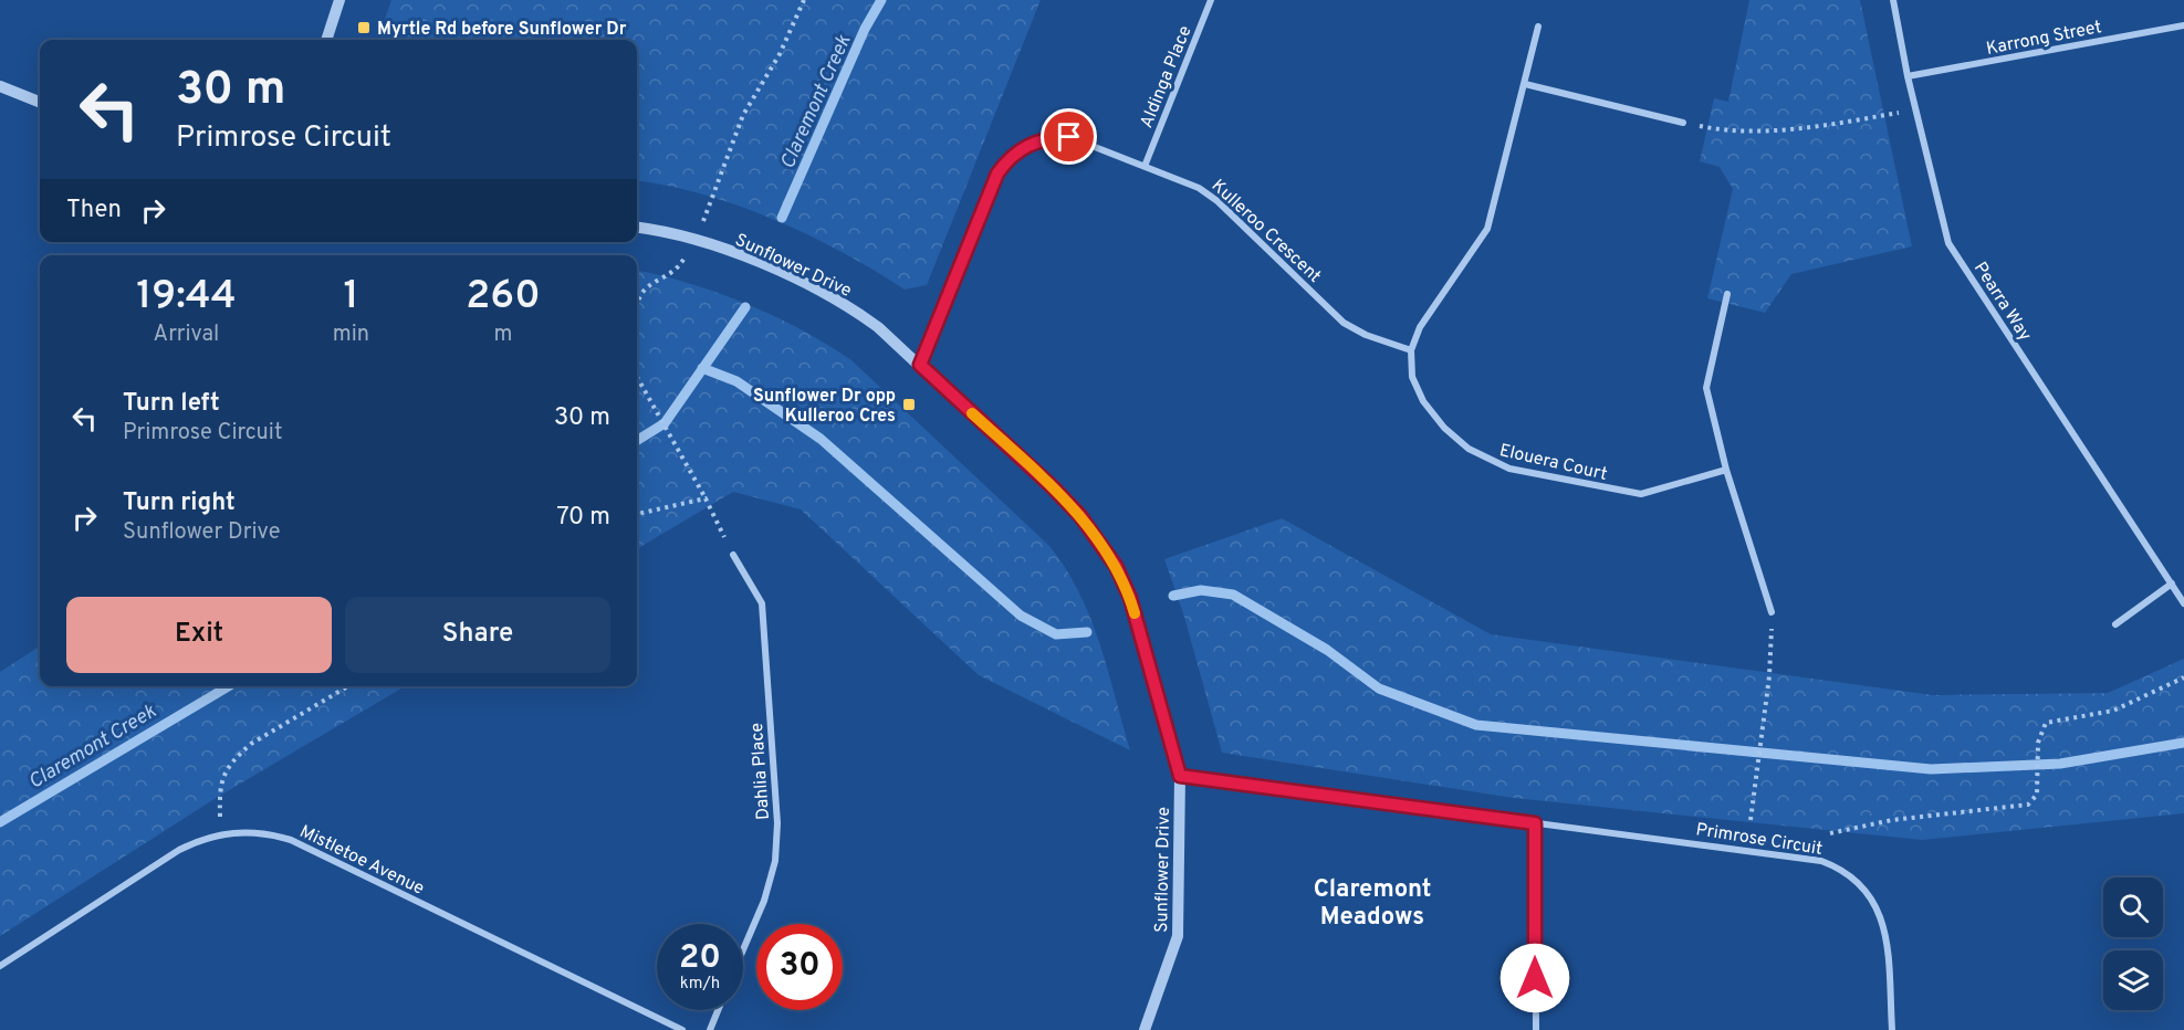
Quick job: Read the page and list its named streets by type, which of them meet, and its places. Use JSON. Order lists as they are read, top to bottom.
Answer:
{
  "streets": {
    "street": [
      "Karrong Street",
      "Aldinga Place",
      "Kulleroo Crescent",
      "Sunflower Drive",
      "Pearra Way",
      "Elouera Court",
      "Dahlia Place",
      "Primrose Circuit",
      "Mistletoe Avenue"
    ]
  },
  "crossings": [
    ["Karrong Street", "Pearra Way"],
    ["Aldinga Place", "Kulleroo Crescent"],
    ["Kulleroo Crescent", "Sunflower Drive"],
    ["Kulleroo Crescent", "Elouera Court"],
    ["Sunflower Drive", "Primrose Circuit"]
  ],
  "districts": ["Claremont Meadows"],
  "water": ["Claremont Creek"],
  "places": {
    "transit": ["Myrtle Rd before Sunflower Dr", "Sunflower Dr opp Kulleroo Cres"]
  },
  "page": {
    "turn": ["30 m", "Primrose Circuit"],
    "then": "Then",
    "eta": [
      "19:44",
      "Arrival",
      "1",
      "min",
      "260",
      "m"
    ],
    "list": [
      {
        "name": "Turn left",
        "note": "Primrose Circuit",
        "value": "30 m"
      },
      {
        "name": "Turn right",
        "note": "Sunflower Drive",
        "value": "70 m"
      }
    ],
    "buttons": ["Exit", "Share"],
    "speed": "20 km/h",
    "limit": "30"
  }
}
